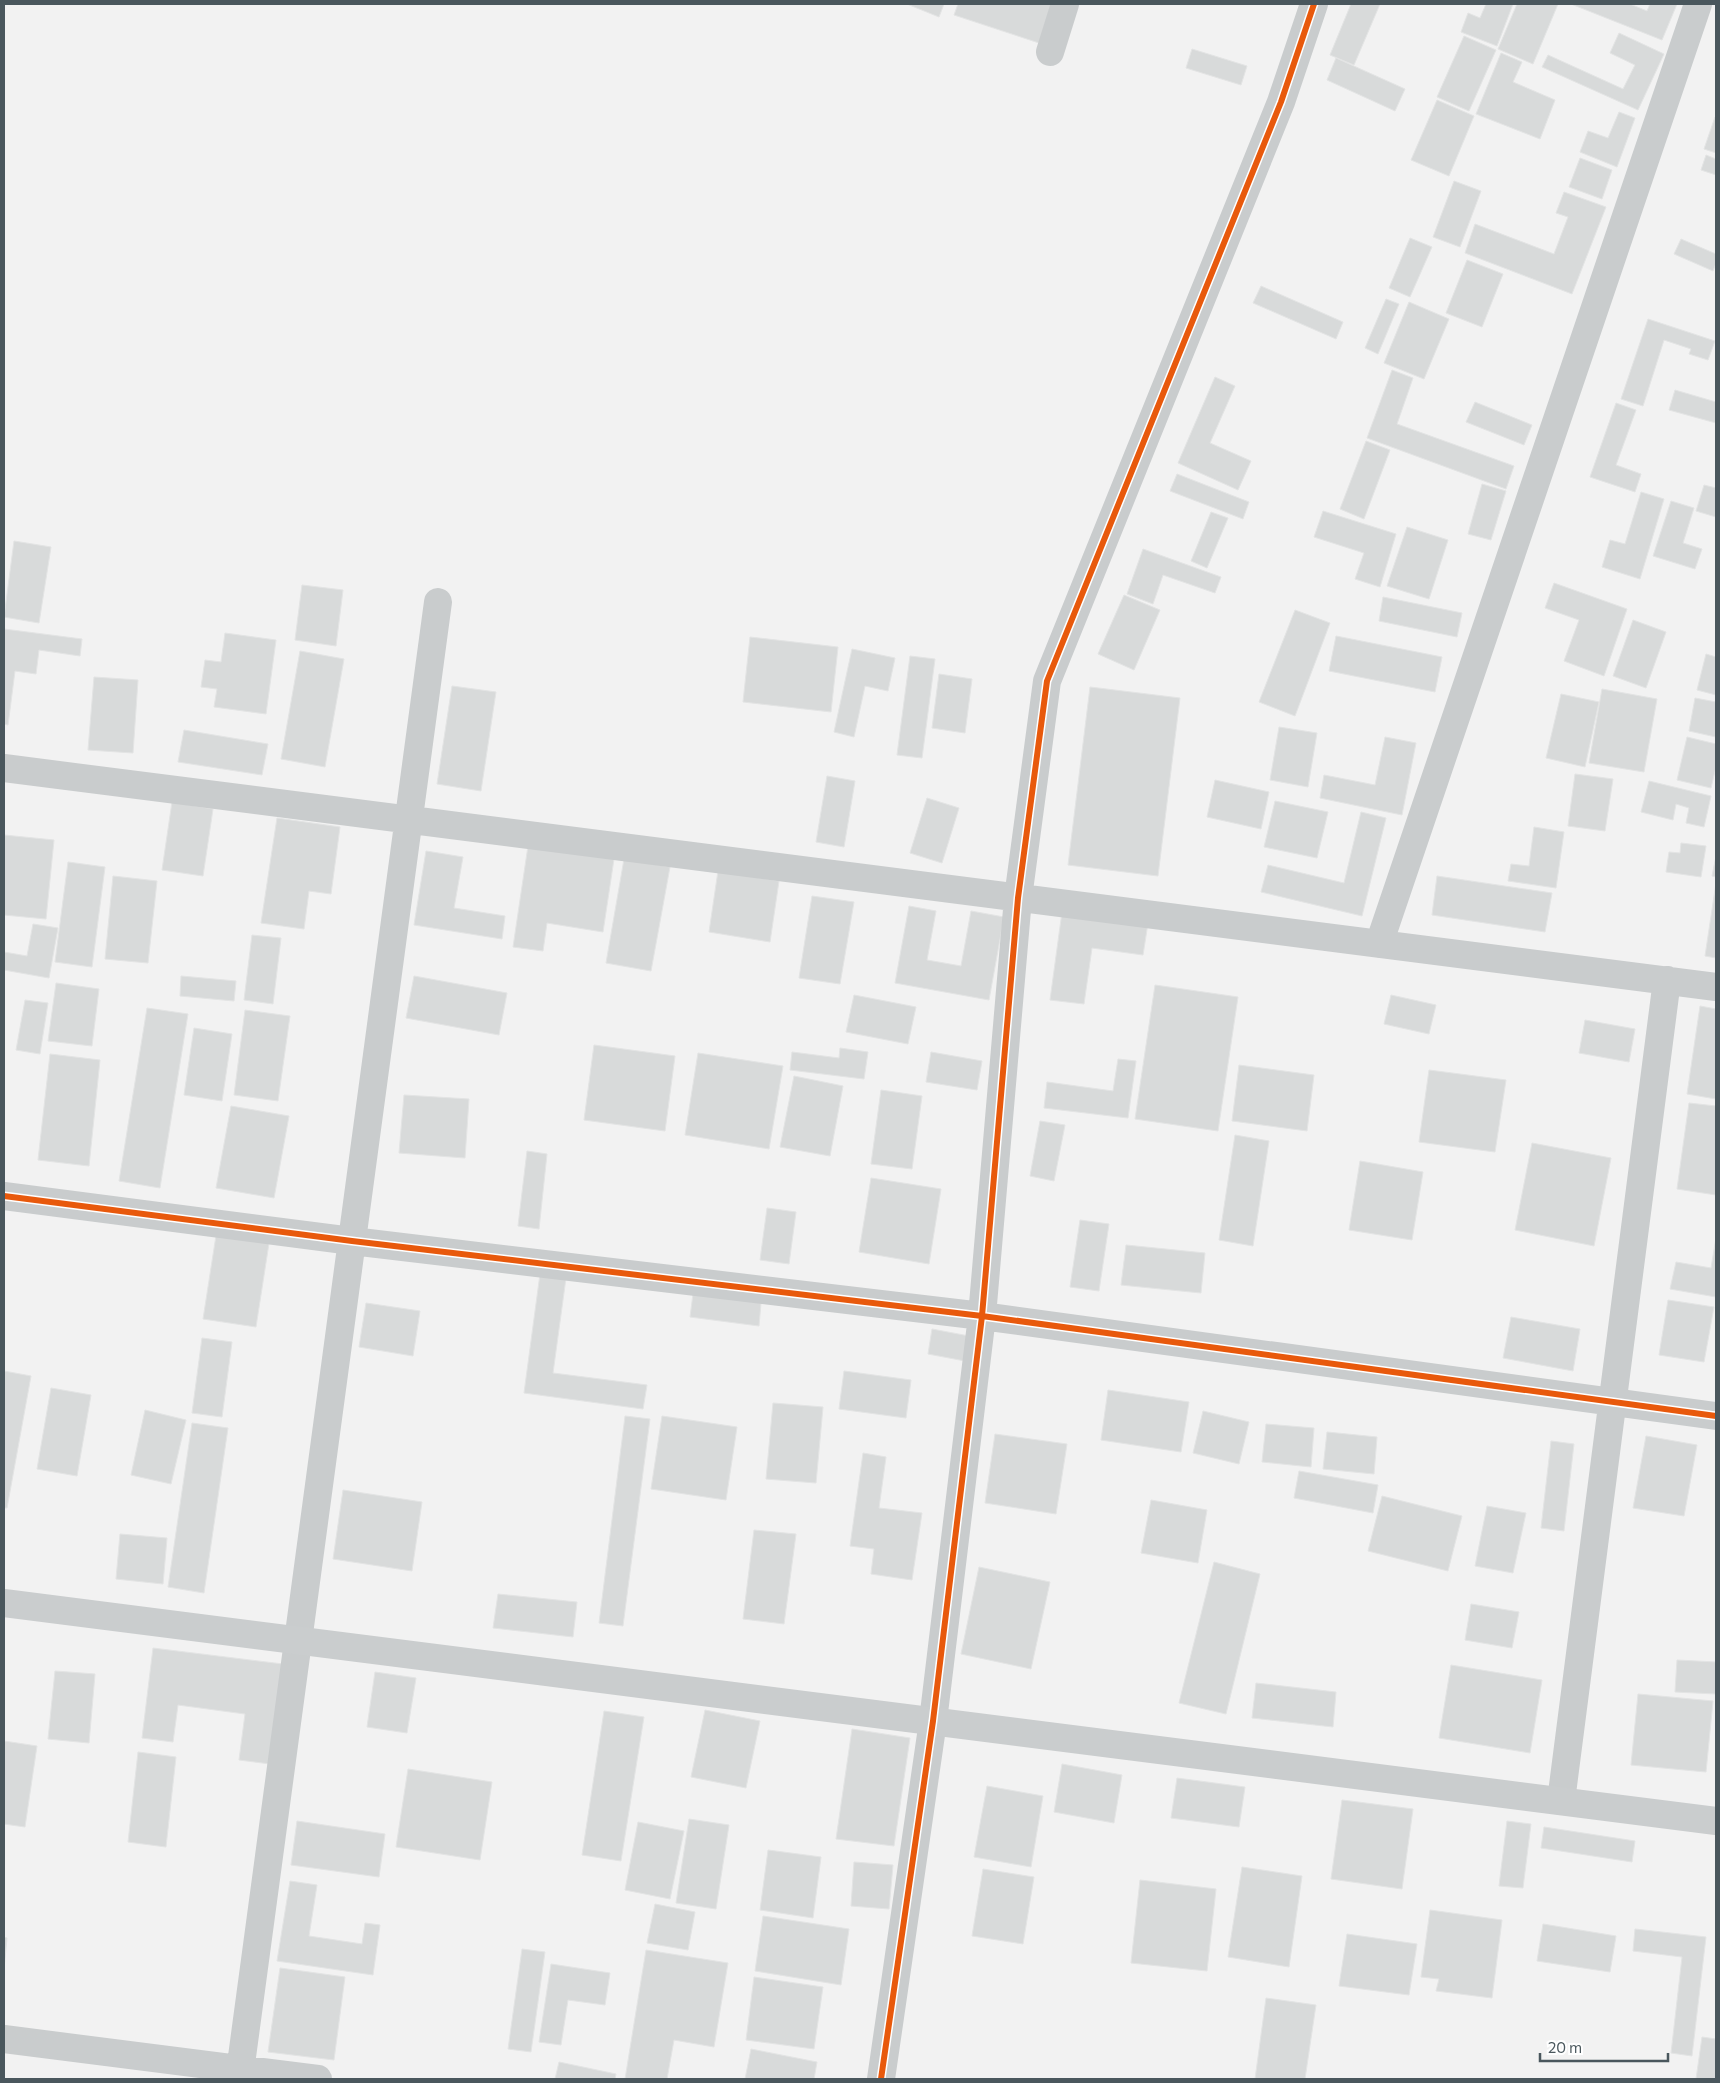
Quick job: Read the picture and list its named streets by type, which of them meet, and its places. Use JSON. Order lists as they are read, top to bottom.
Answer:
{
  "scale_bar": "20 m"
}
